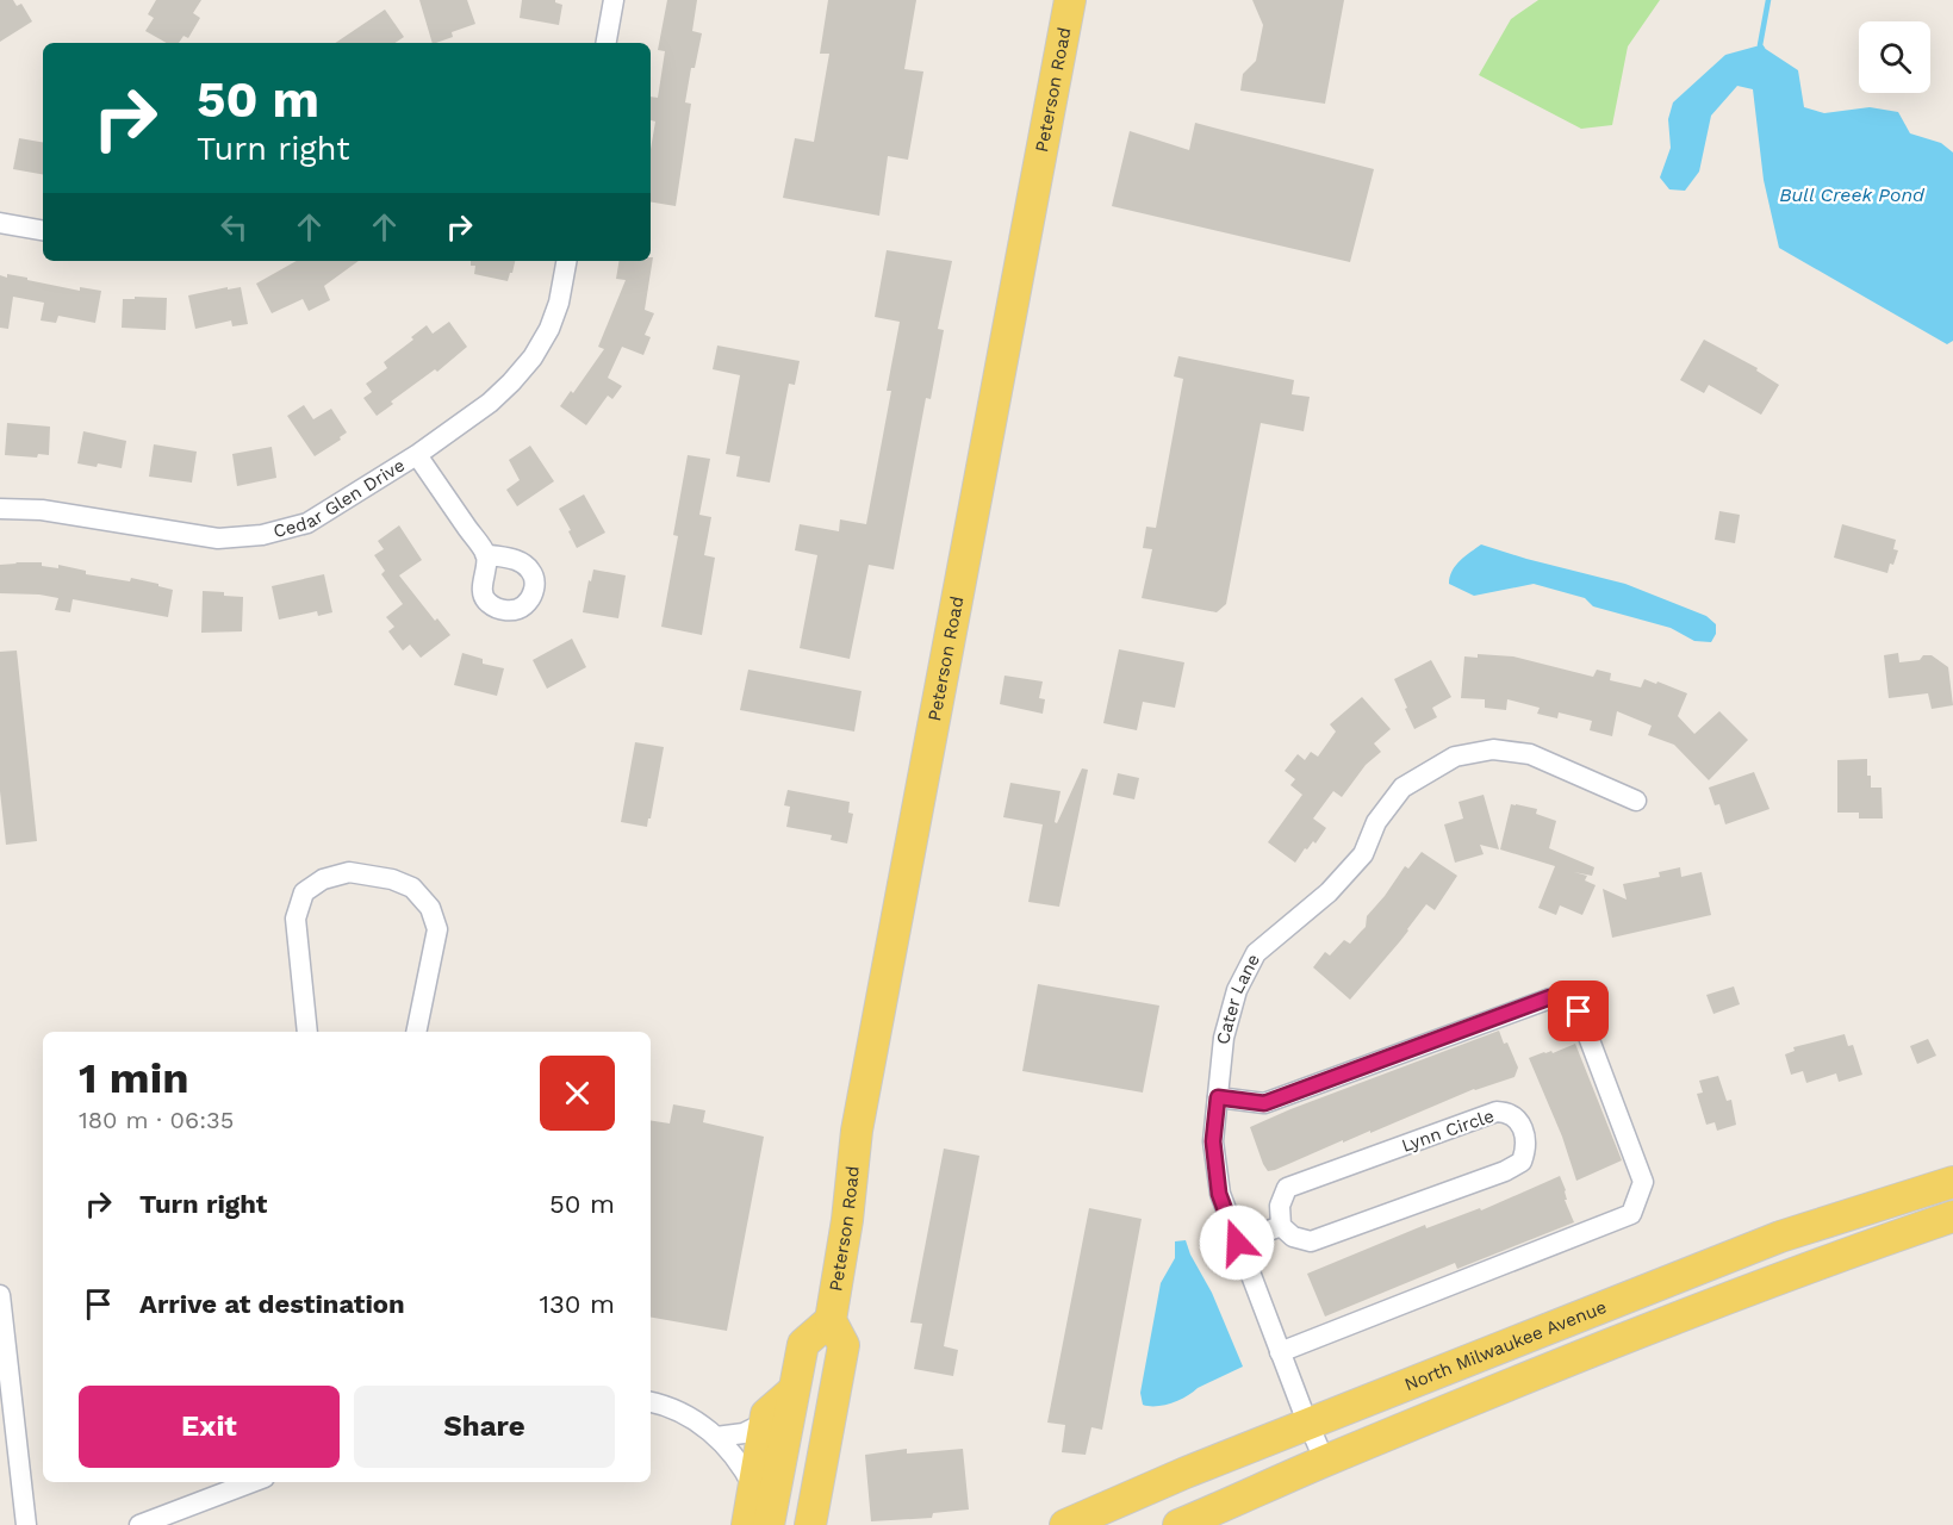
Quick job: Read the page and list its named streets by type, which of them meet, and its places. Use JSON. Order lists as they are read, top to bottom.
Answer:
{
  "streets": {
    "main road": ["Peterson Road", "North Milwaukee Avenue"],
    "street": ["Cedar Glen Drive", "Cater Lane", "Lynn Circle"]
  },
  "crossings": [
    ["Cater Lane", "North Milwaukee Avenue"]
  ],
  "water": ["Bull Creek Pond"],
  "page": {
    "turn": ["50 m", "Turn right"],
    "heading": ["1 min", "180 m · 06:35"],
    "list": [
      {
        "name": "Turn right",
        "value": "50 m"
      },
      {
        "name": "Arrive at destination",
        "value": "130 m"
      }
    ],
    "buttons": ["Exit", "Share"]
  }
}
